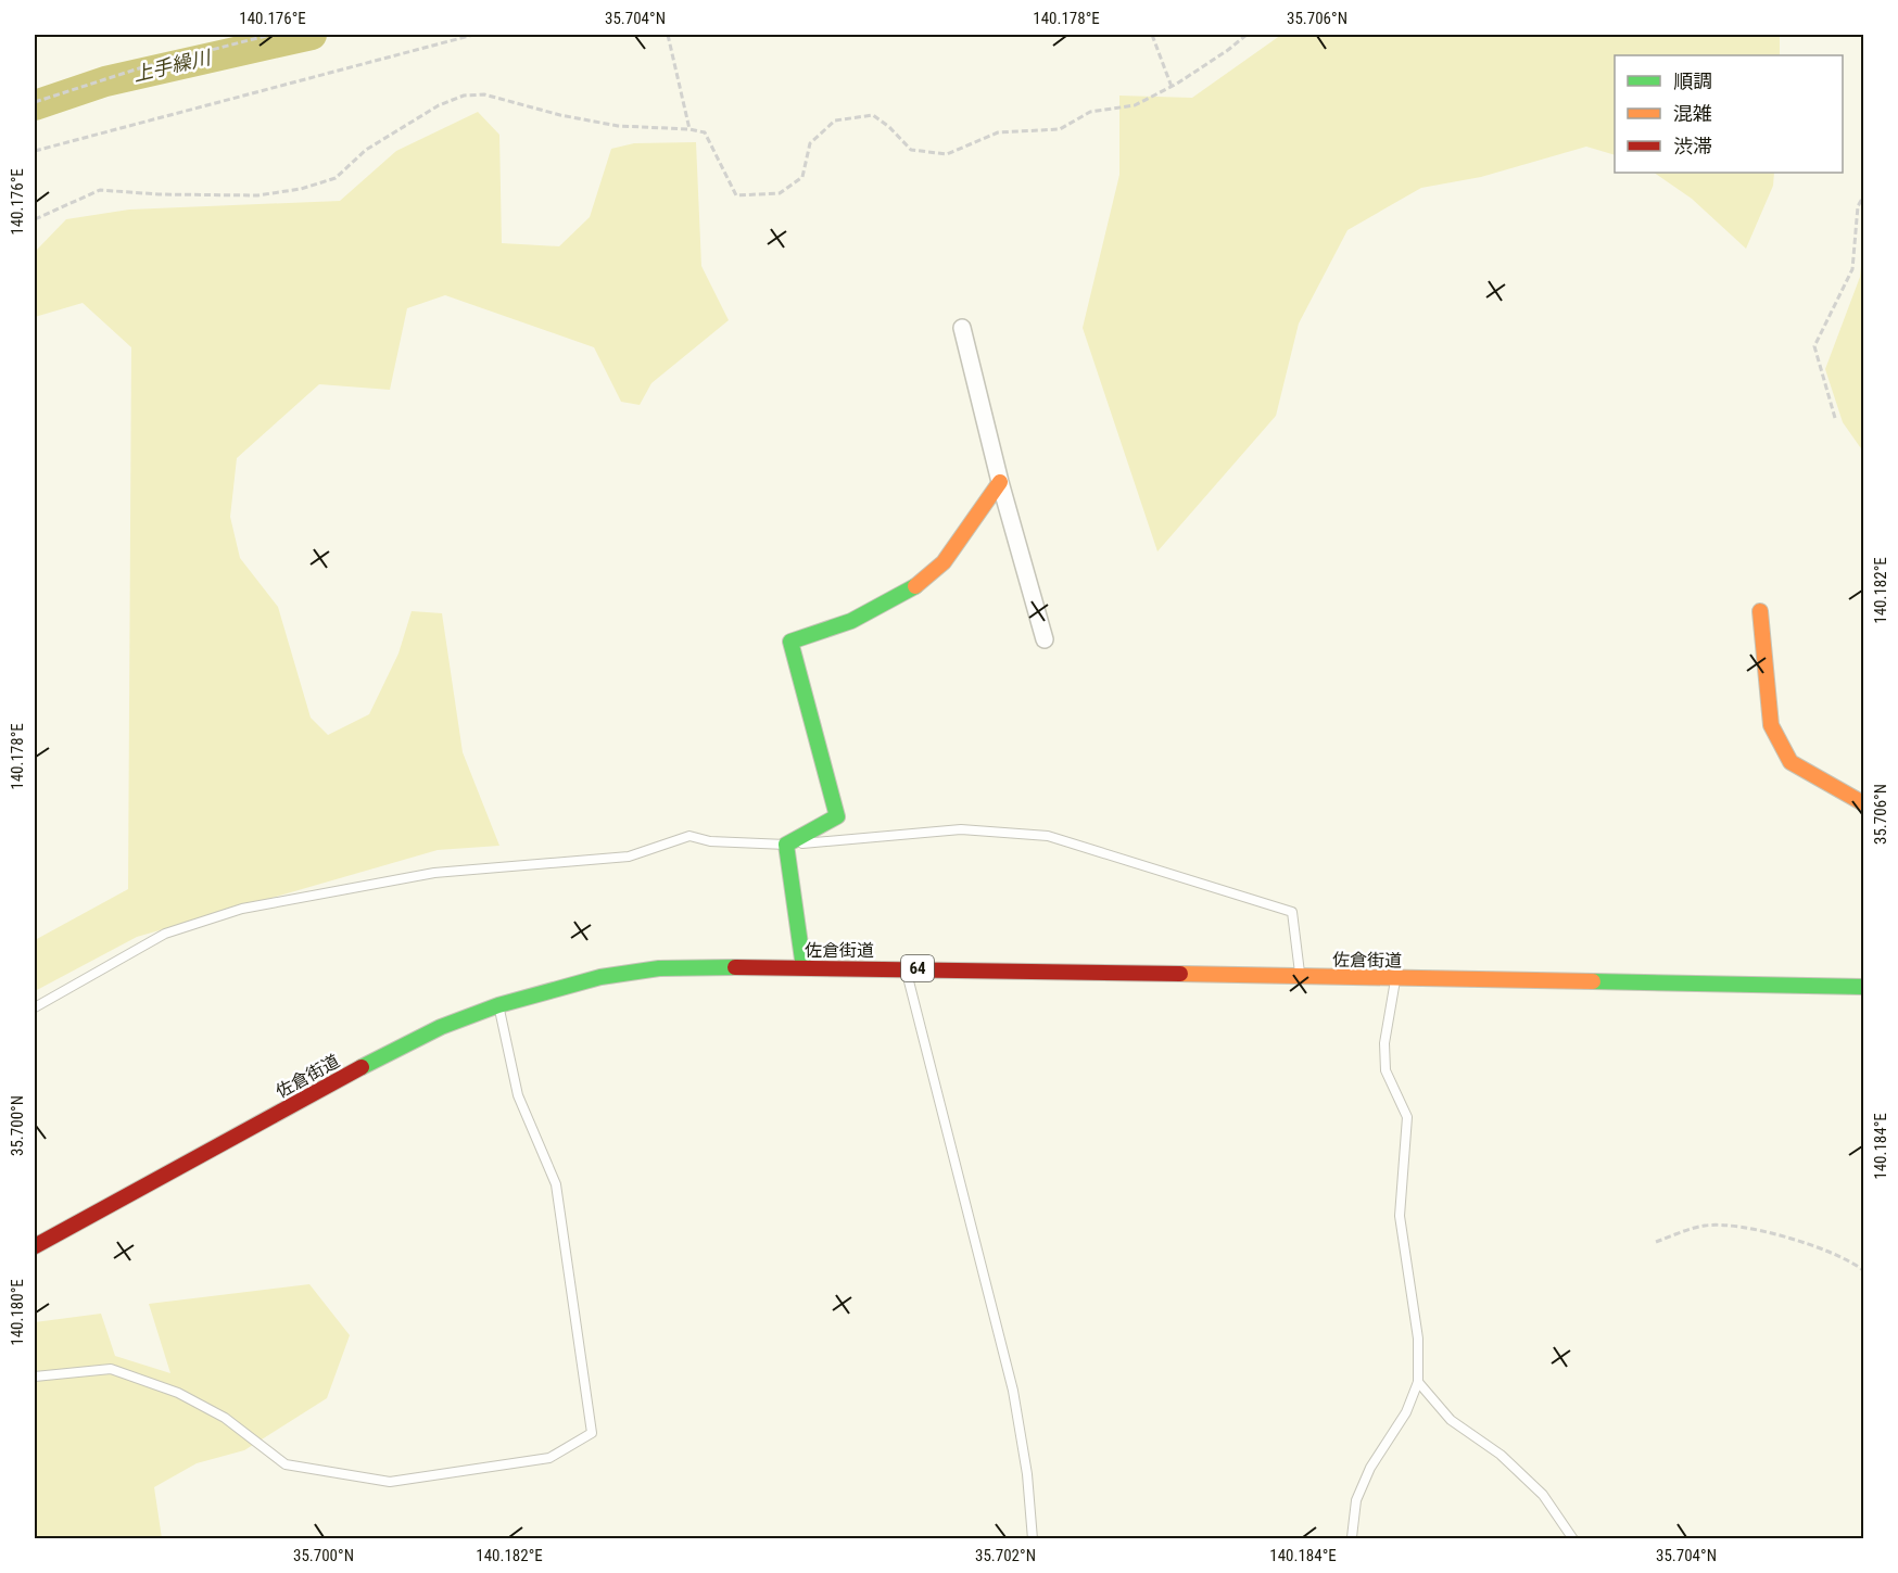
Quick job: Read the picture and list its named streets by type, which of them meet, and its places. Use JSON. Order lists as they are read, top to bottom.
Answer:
{
  "streets": {
    "main road": ["佐倉街道", "64"]
  },
  "water": ["上手繰川"],
  "legend": ["順調", "混雑", "渋滞"],
  "coordinates": [
    "140.176°E",
    "35.704°N",
    "140.178°E",
    "35.706°N",
    "140.182°E",
    "35.700°N",
    "140.184°E",
    "140.180°E",
    "35.702°N"
  ]
}
